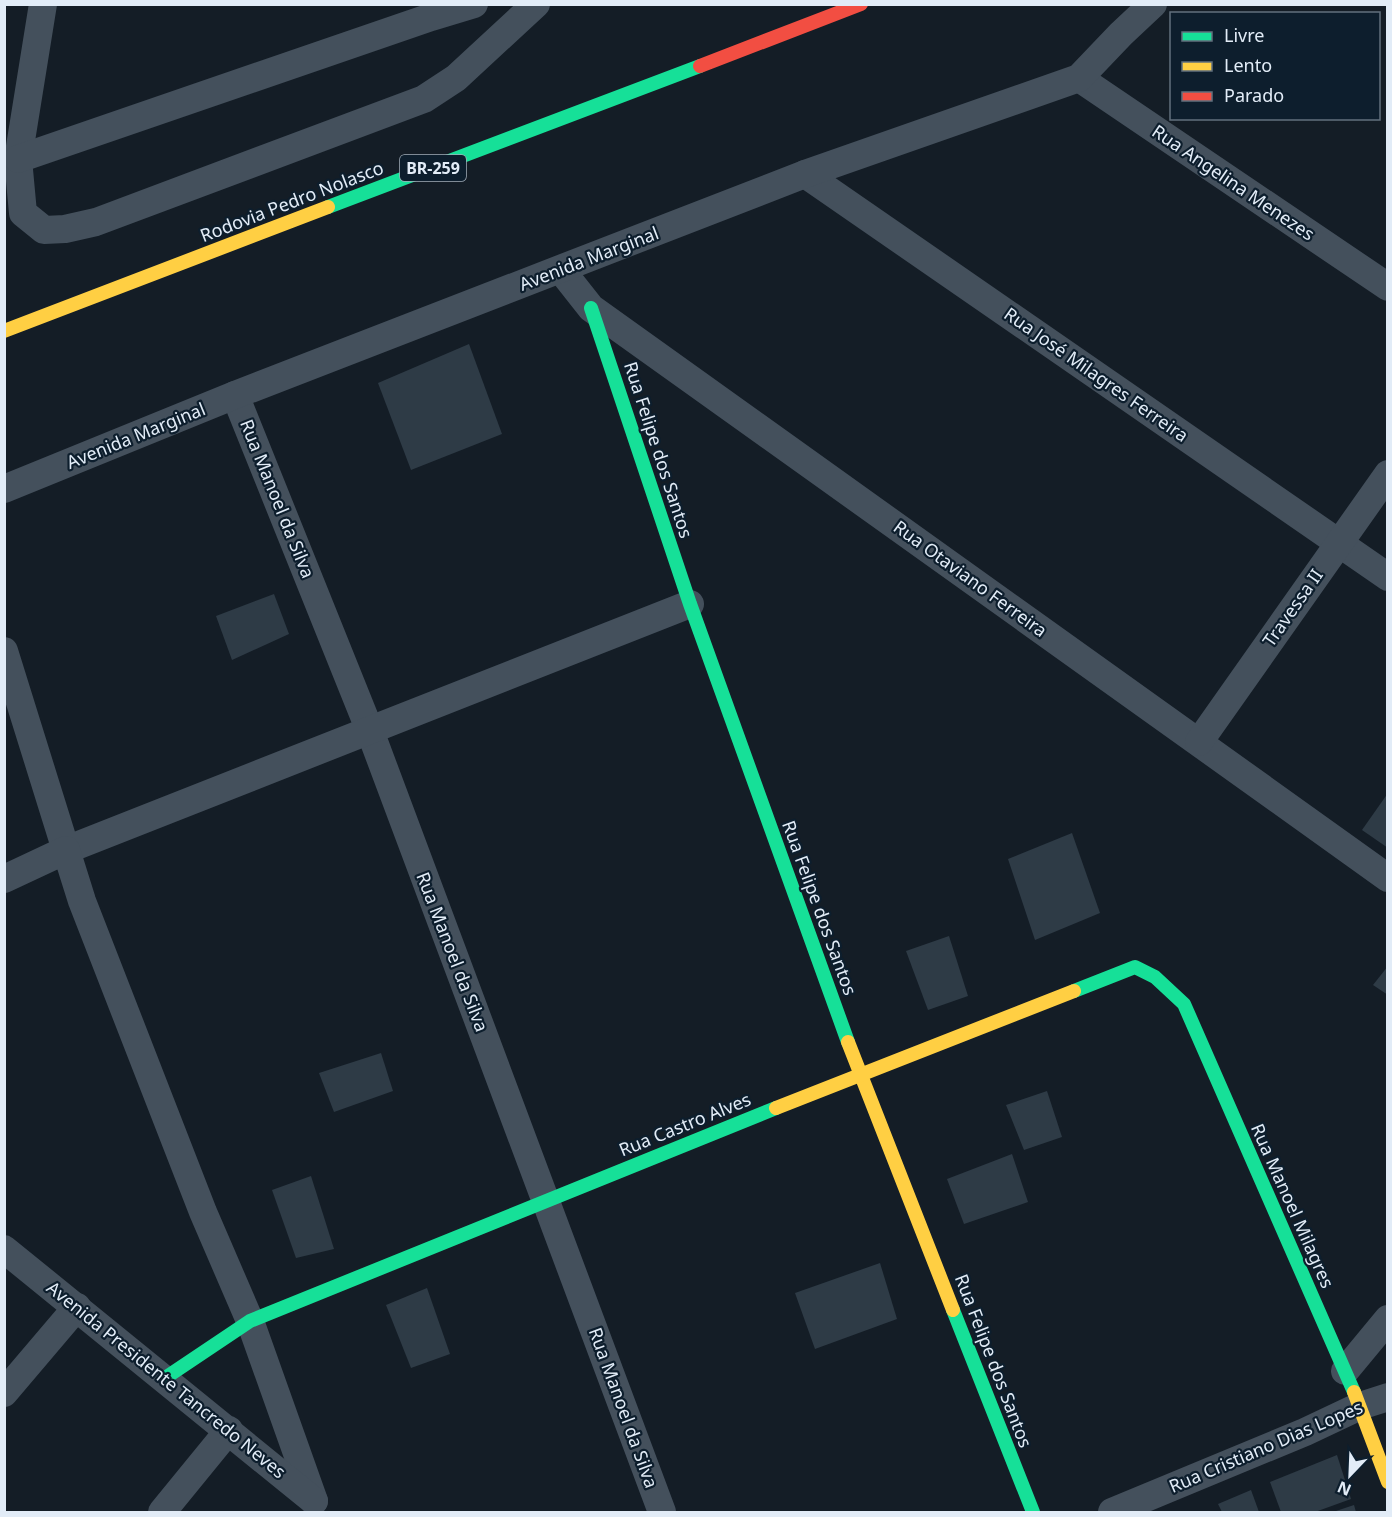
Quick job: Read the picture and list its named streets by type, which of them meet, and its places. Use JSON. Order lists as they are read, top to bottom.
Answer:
{
  "streets": {
    "main road": [
      "BR-259",
      "Rodovia Pedro Nolasco",
      "Rua Felipe dos Santos",
      "Rua Castro Alves",
      "Rua Manoel Milagres"
    ],
    "street": [
      "Rua Angelina Menezes",
      "Avenida Marginal",
      "Rua José Milagres Ferreira",
      "Rua Manoel da Silva",
      "Rua Otaviano Ferreira",
      "Travessa II",
      "Avenida Presidente Tancredo Neves",
      "Rua Cristiano Dias Lopes"
    ]
  },
  "crossings": [
    ["Rua Angelina Menezes", "Avenida Marginal"],
    ["Avenida Marginal", "Rua José Milagres Ferreira"],
    ["Avenida Marginal", "Rua Manoel da Silva"],
    ["Avenida Marginal", "Rua Otaviano Ferreira"],
    ["Rua José Milagres Ferreira", "Travessa II"],
    ["Rua Felipe dos Santos", "Rua Otaviano Ferreira"],
    ["Rua Felipe dos Santos", "Rua Castro Alves"],
    ["Rua Manoel da Silva", "Rua Castro Alves"],
    ["Rua Otaviano Ferreira", "Travessa II"],
    ["Rua Castro Alves", "Rua Manoel Milagres"],
    ["Rua Castro Alves", "Avenida Presidente Tancredo Neves"],
    ["Rua Manoel Milagres", "Rua Cristiano Dias Lopes"]
  ],
  "legend": ["Livre", "Lento", "Parado"],
  "north": "bottom left"
}
